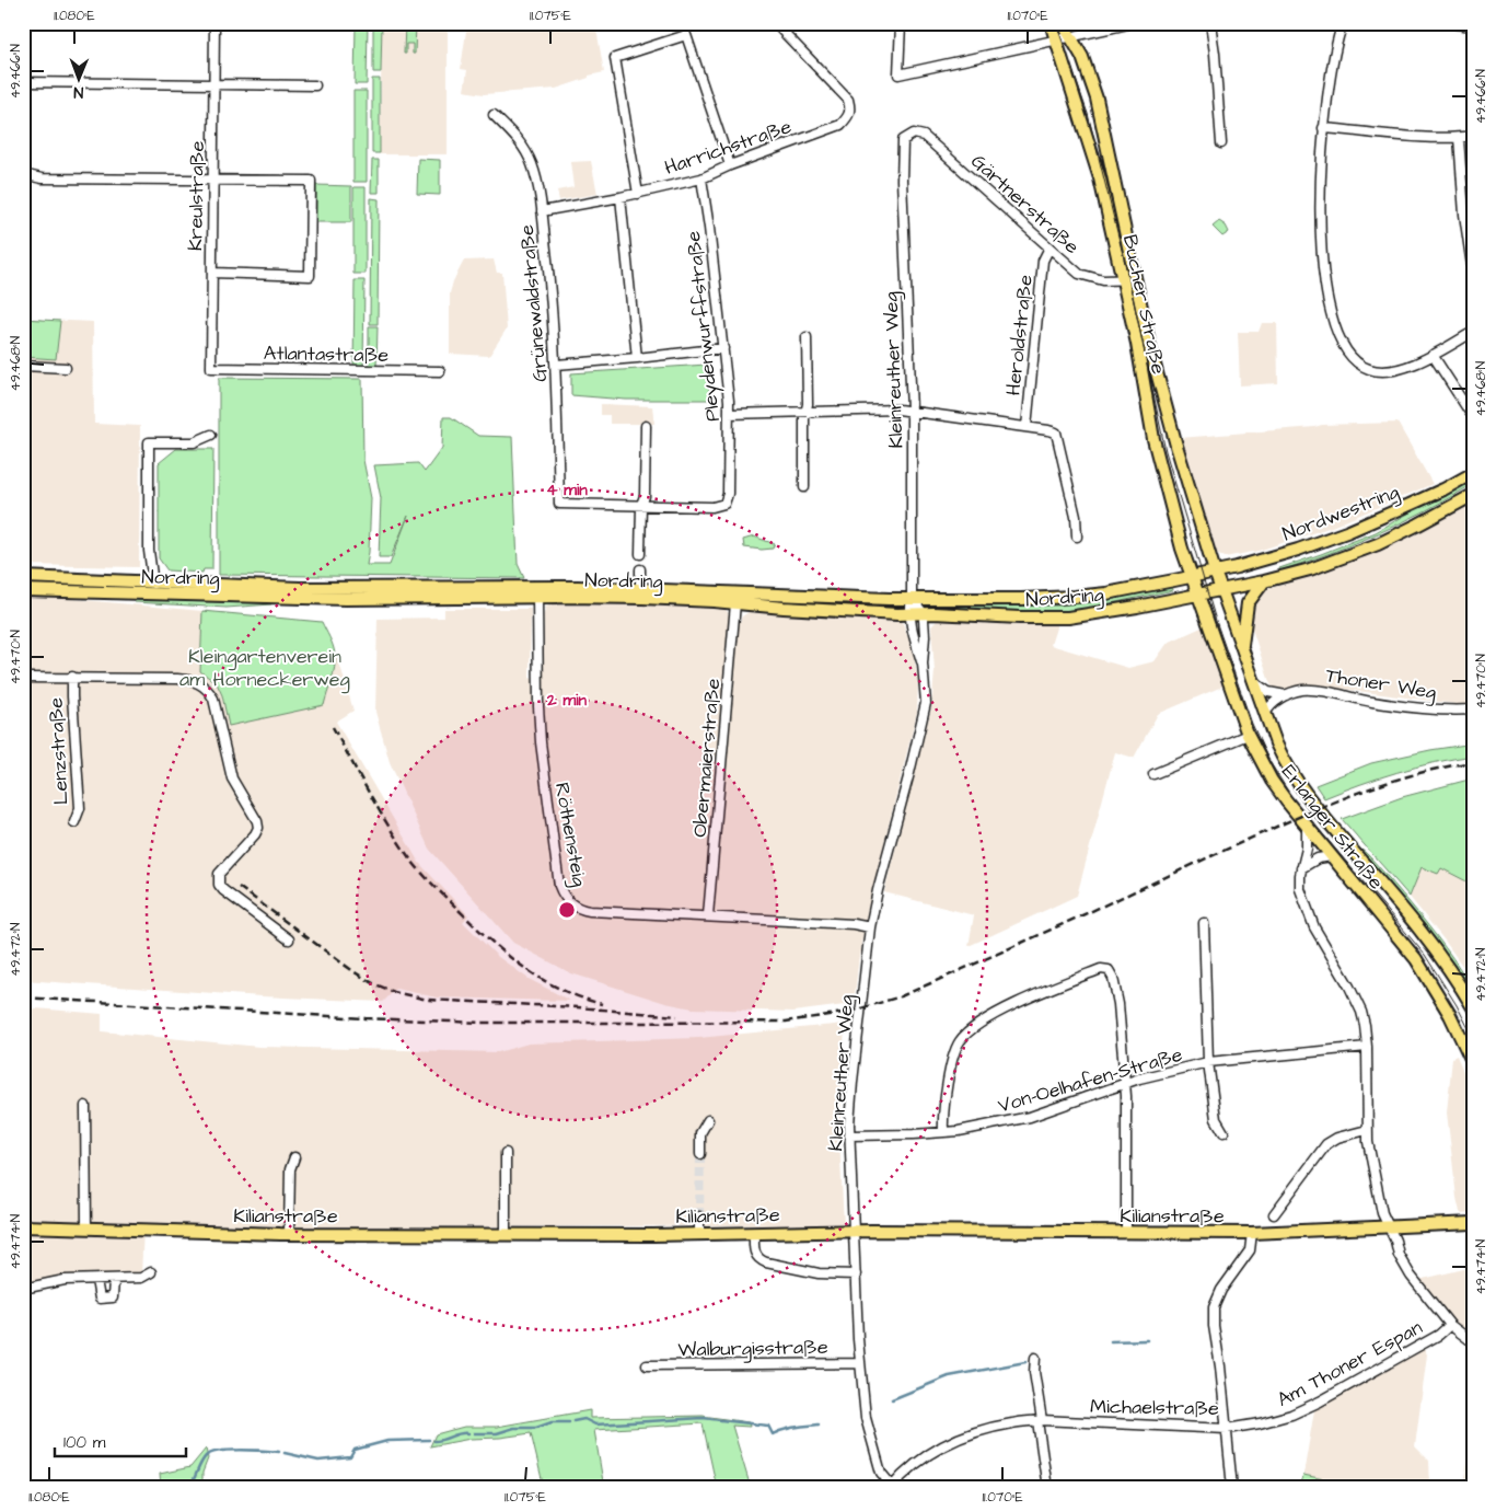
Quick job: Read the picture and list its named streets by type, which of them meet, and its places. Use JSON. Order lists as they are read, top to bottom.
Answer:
{
  "streets": {
    "main road": [
      "Bucher Straße",
      "Nordwestring",
      "Nordring",
      "Erlanger Straße",
      "Kilianstraße"
    ],
    "street": [
      "Harrichstraße",
      "Kreulstraße",
      "Gärtnerstraße",
      "Grünewaldstraße",
      "Pleydenwurffstraße",
      "Heroldstraße",
      "Atlantastraße",
      "Kleinreuther Weg",
      "Thoner Weg",
      "Lenzstraße",
      "Obermaierstraße",
      "Röthensteig",
      "Von-Oelhafen-Straße",
      "Walburgisstraße",
      "Am Thoner Espan",
      "Michaelstraße"
    ]
  },
  "crossings": [
    ["Harrichstraße", "Grünewaldstraße"],
    ["Harrichstraße", "Pleydenwurffstraße"],
    ["Kreulstraße", "Atlantastraße"],
    ["Gärtnerstraße", "Bucher Straße"],
    ["Gärtnerstraße", "Heroldstraße"],
    ["Gärtnerstraße", "Kleinreuther Weg"],
    ["Grünewaldstraße", "Pleydenwurffstraße"],
    ["Bucher Straße", "Nordwestring"],
    ["Bucher Straße", "Nordring"],
    ["Bucher Straße", "Erlanger Straße"],
    ["Kleinreuther Weg", "Nordring"],
    ["Kleinreuther Weg", "Röthensteig"],
    ["Kleinreuther Weg", "Von-Oelhafen-Straße"],
    ["Kleinreuther Weg", "Kilianstraße"],
    ["Kleinreuther Weg", "Walburgisstraße"],
    ["Kleinreuther Weg", "Michaelstraße"],
    ["Nordwestring", "Nordring"],
    ["Nordwestring", "Erlanger Straße"],
    ["Nordring", "Obermaierstraße"],
    ["Nordring", "Erlanger Straße"],
    ["Nordring", "Röthensteig"],
    ["Thoner Weg", "Erlanger Straße"],
    ["Obermaierstraße", "Röthensteig"],
    ["Kilianstraße", "Michaelstraße"],
    ["Am Thoner Espan", "Michaelstraße"]
  ],
  "parks": ["Kleingartenverein am Horneckerweg"],
  "scale_bar": "100 m",
  "north": "bottom",
  "coordinates": [
    "11.080°E",
    "11.075°E",
    "11.070°E",
    "49.466°N",
    "49.468°N",
    "49.470°N",
    "49.472°N",
    "49.474°N"
  ],
  "rings": ["4 min", "2 min"]
}
